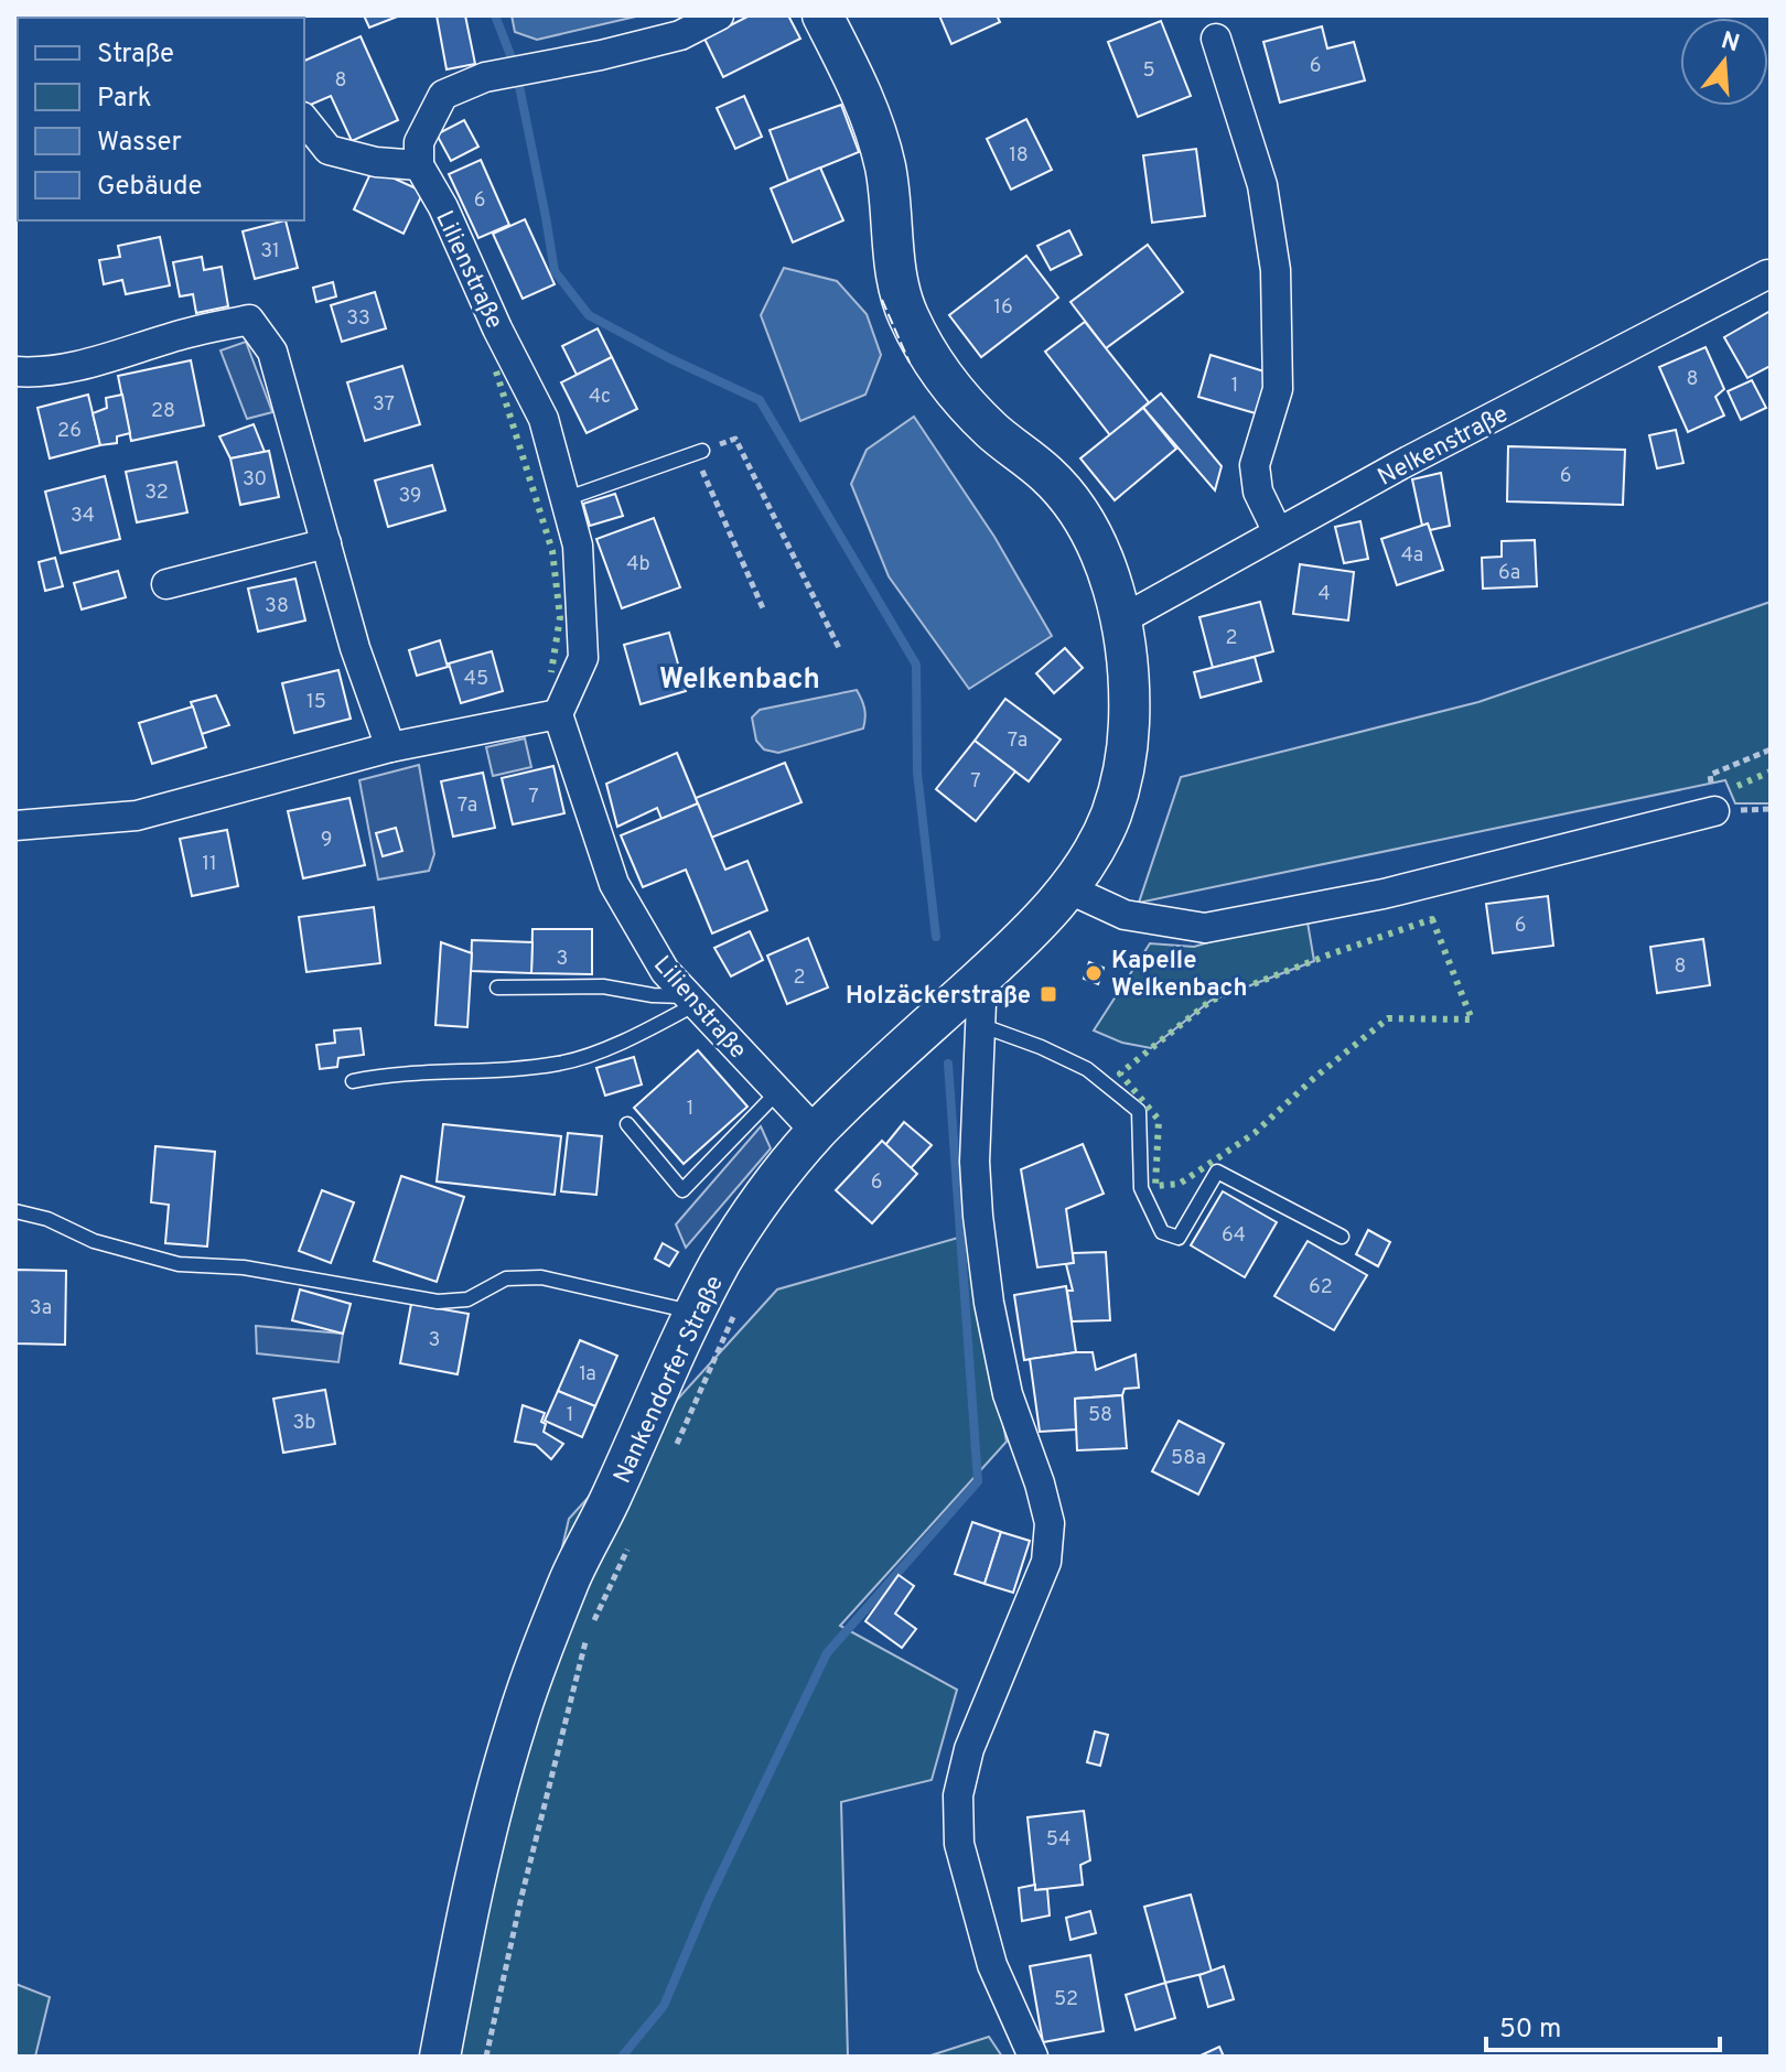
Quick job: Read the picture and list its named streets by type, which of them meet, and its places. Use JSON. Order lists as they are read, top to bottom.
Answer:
{
  "streets": {
    "main road": ["Nankendorfer Straße"],
    "street": ["Lilienstraße", "Nelkenstraße"]
  },
  "crossings": [
    ["Lilienstraße", "Nankendorfer Straße"],
    ["Nelkenstraße", "Nankendorfer Straße"]
  ],
  "districts": ["Welkenbach"],
  "places": {
    "other": ["Kapelle Welkenbach"],
    "transit": ["Holzäckerstraße"]
  },
  "house_numbers": [
    "6",
    "5",
    "8",
    "18",
    "6",
    "31",
    "16",
    "33",
    "8",
    "1",
    "4c",
    "37",
    "28",
    "26",
    "6",
    "30",
    "32",
    "39",
    "34",
    "4a",
    "4b",
    "6a",
    "4",
    "38",
    "2",
    "45",
    "15",
    "7a",
    "7",
    "7",
    "7a",
    "9",
    "11",
    "6",
    "3",
    "8",
    "2",
    "1",
    "6",
    "64",
    "62",
    "3a",
    "3",
    "1a",
    "1",
    "58",
    "3b",
    "58a",
    "54",
    "52"
  ],
  "legend": [
    "Straße",
    "Park",
    "Wasser",
    "Gebäude"
  ],
  "scale_bar": "50 m",
  "north": "top"
}
